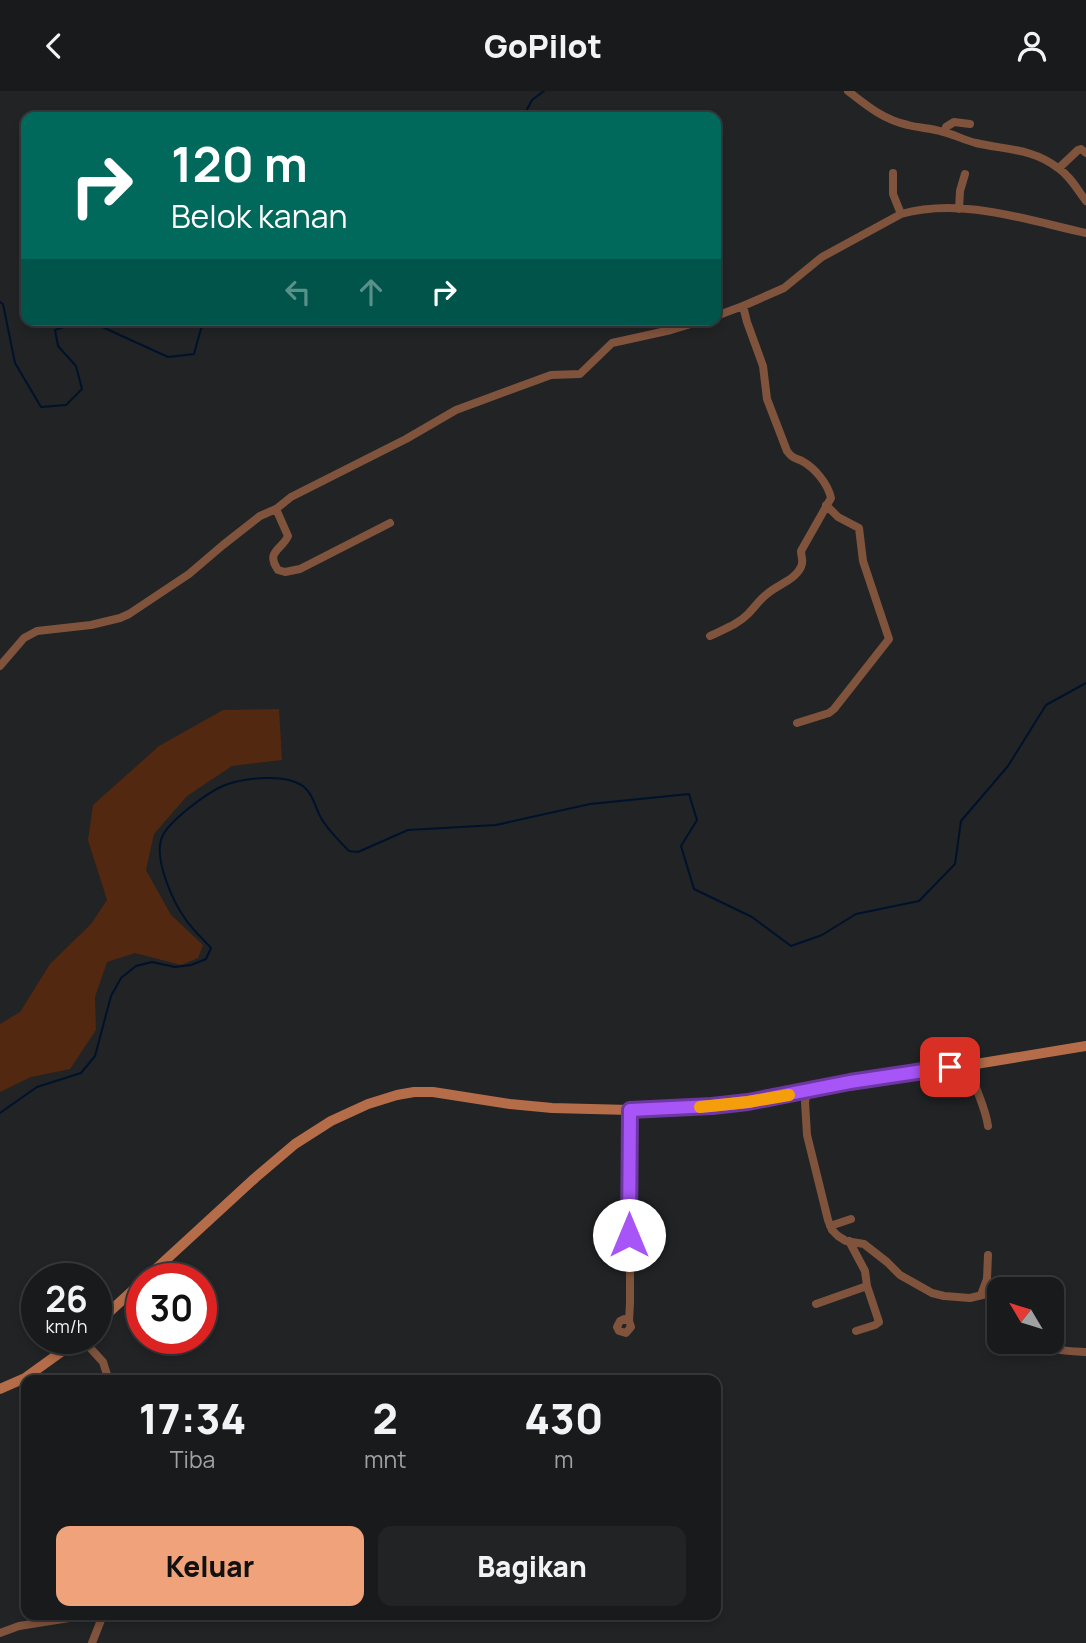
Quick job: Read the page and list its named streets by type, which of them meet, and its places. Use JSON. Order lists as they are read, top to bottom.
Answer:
{
  "north": "top left",
  "page": {
    "header": "GoPilot",
    "turn": ["120 m", "Belok kanan"],
    "speed": "26 km/h",
    "limit": "30",
    "eta": [
      "17:34",
      "Tiba",
      "2",
      "mnt",
      "430",
      "m"
    ],
    "buttons": ["Keluar", "Bagikan"]
  }
}
